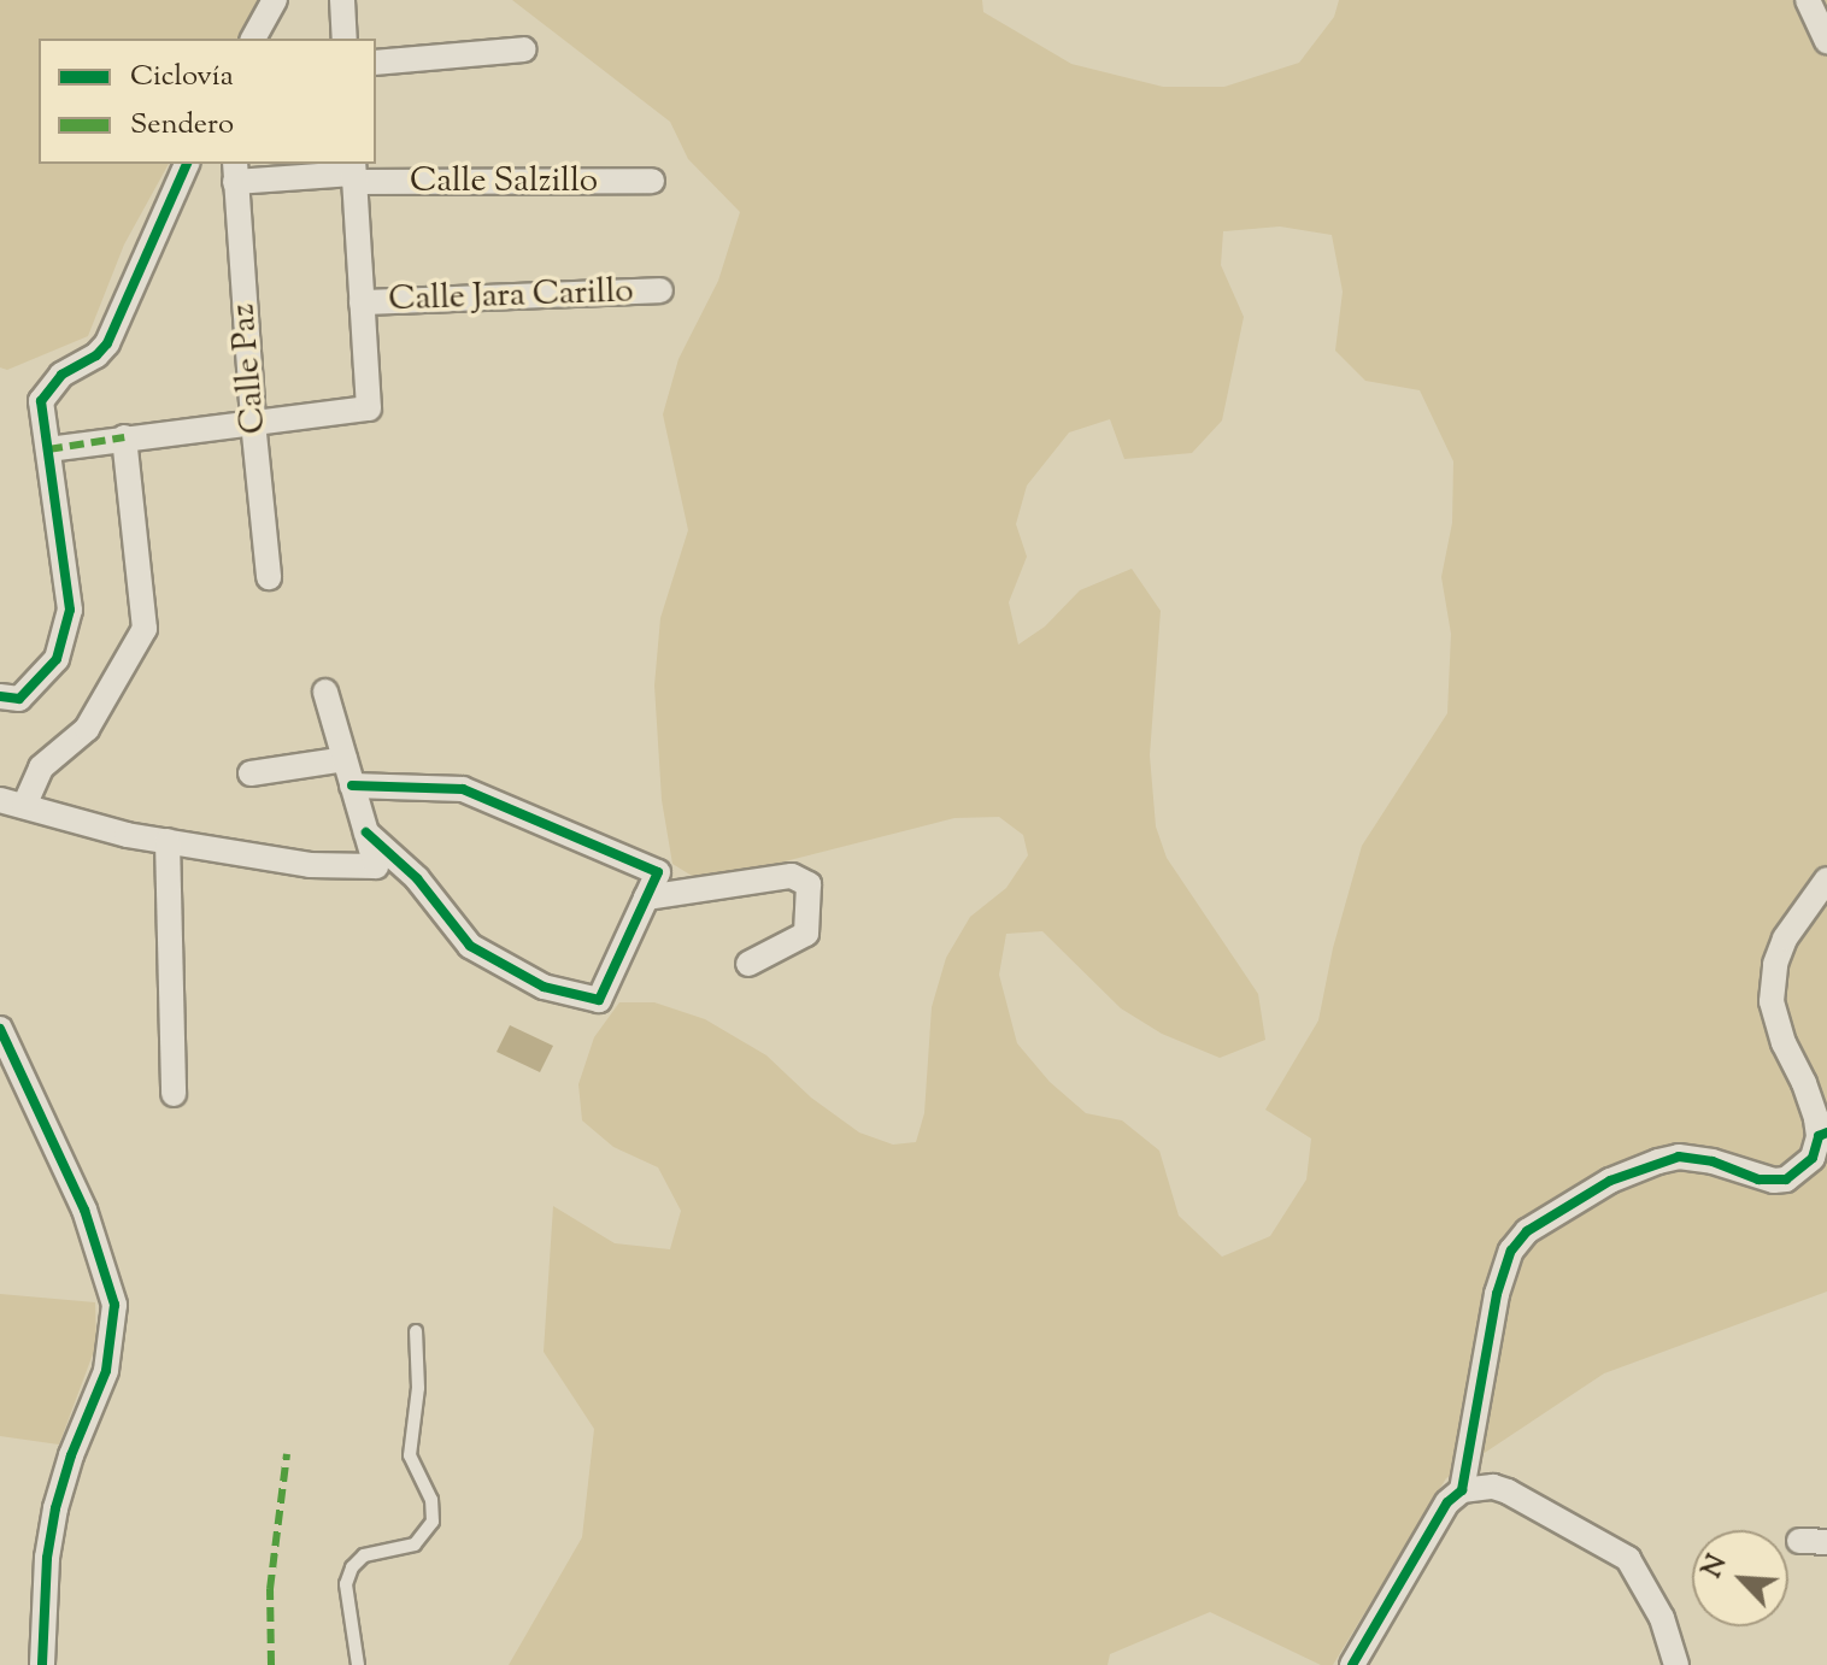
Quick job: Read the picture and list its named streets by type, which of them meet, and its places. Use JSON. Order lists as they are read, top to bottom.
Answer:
{
  "streets": {
    "street": ["Calle Salzillo", "Calle Jara Carillo", "Calle Paz"]
  },
  "crossings": [
    ["Calle Salzillo", "Calle Paz"]
  ],
  "legend": ["Ciclovía", "Sendero"],
  "north": "top left"
}
